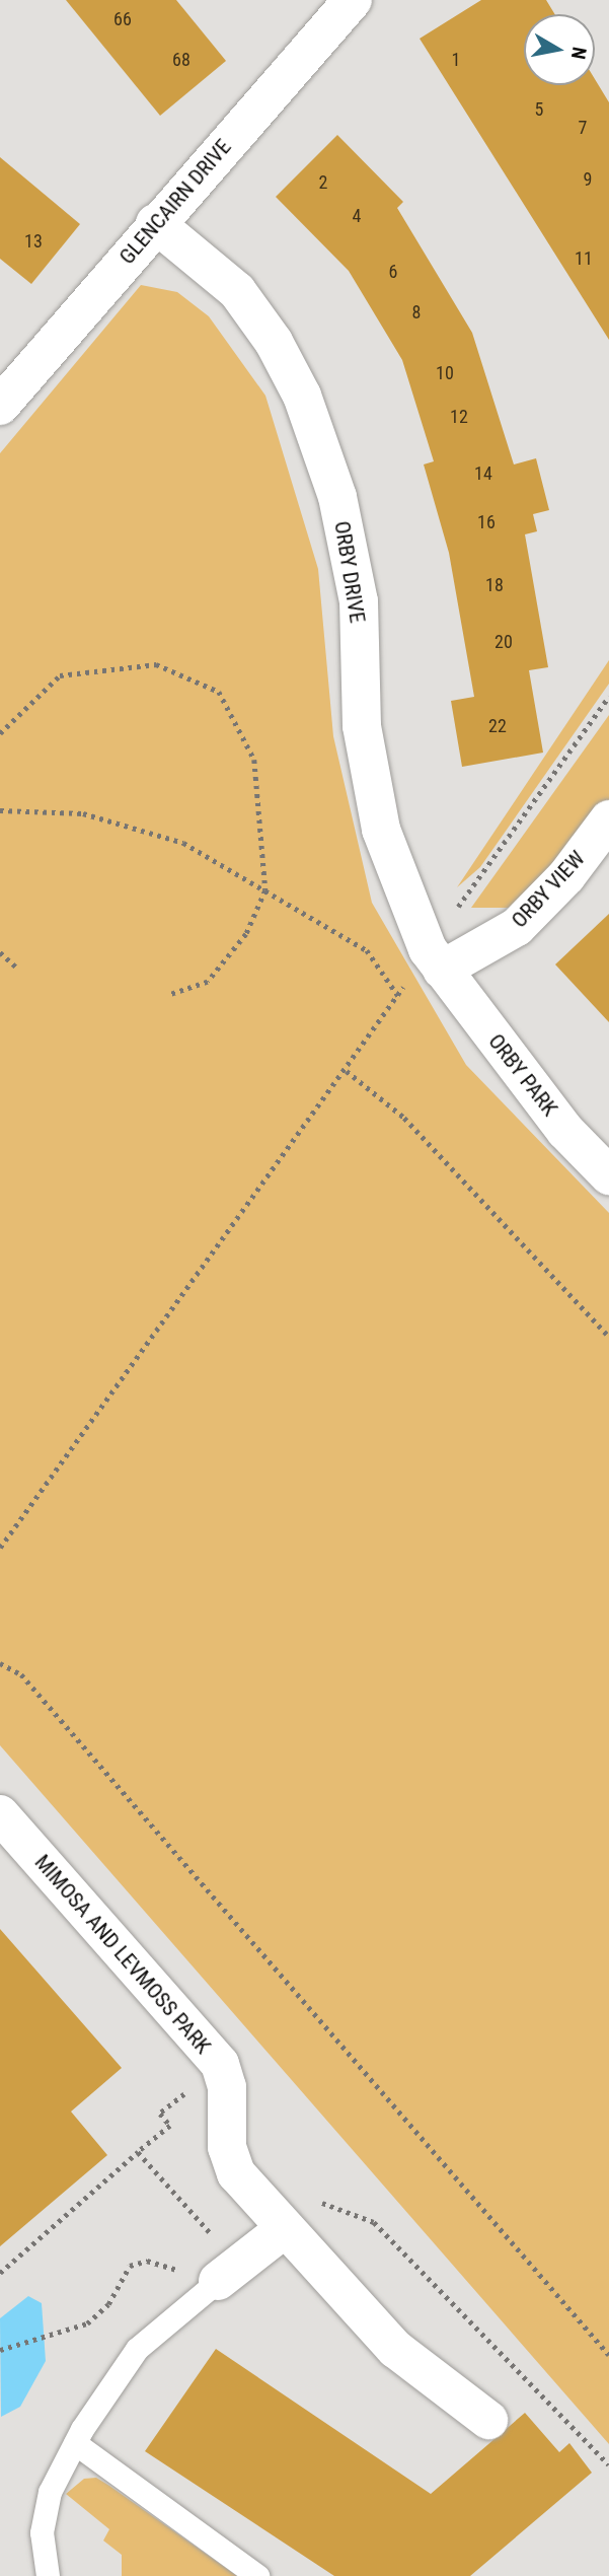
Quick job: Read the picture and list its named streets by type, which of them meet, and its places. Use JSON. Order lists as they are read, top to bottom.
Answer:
{
  "streets": {
    "street": [
      "GLENCAIRN DRIVE",
      "ORBY DRIVE",
      "ORBY VIEW",
      "ORBY PARK",
      "MIMOSA AND LEVMOSS PARK"
    ]
  },
  "crossings": [
    ["GLENCAIRN DRIVE", "ORBY DRIVE"],
    ["ORBY DRIVE", "ORBY VIEW"],
    ["ORBY DRIVE", "ORBY PARK"],
    ["ORBY VIEW", "ORBY PARK"]
  ],
  "house_numbers": [
    "66",
    "68",
    "1",
    "5",
    "7",
    "9",
    "2",
    "4",
    "13",
    "11",
    "6",
    "8",
    "10",
    "12",
    "14",
    "16",
    "18",
    "20",
    "22"
  ],
  "north": "right"
}
